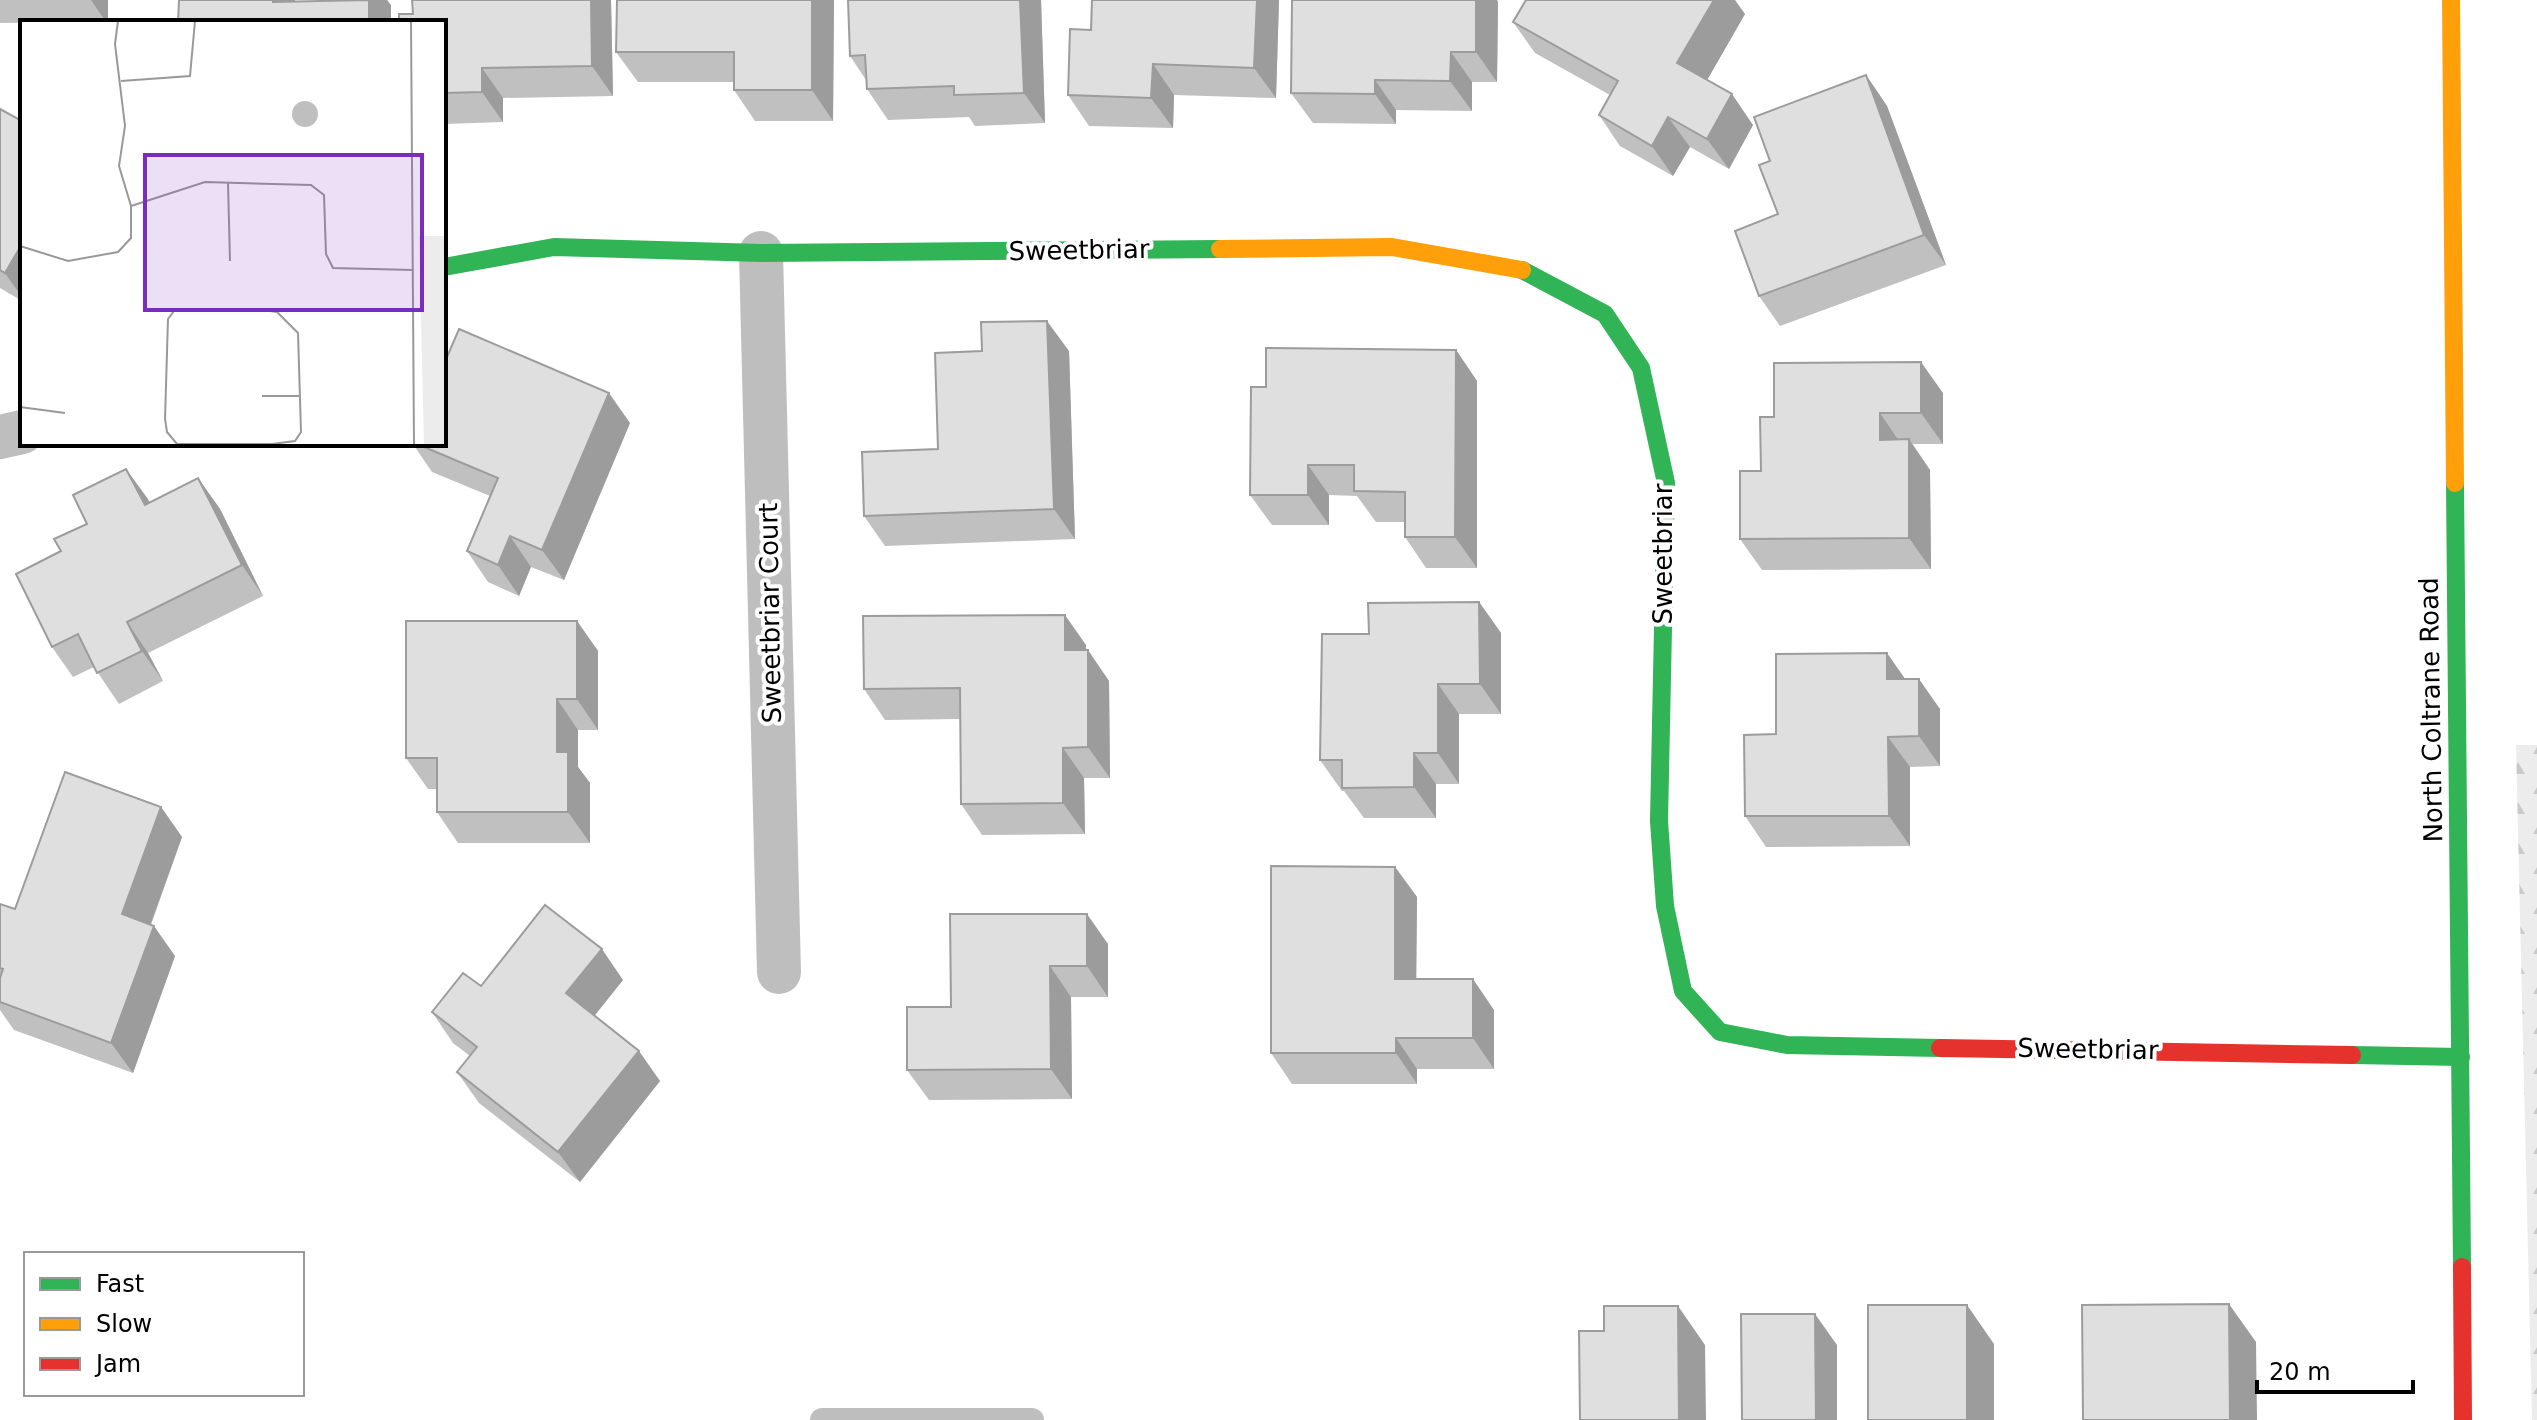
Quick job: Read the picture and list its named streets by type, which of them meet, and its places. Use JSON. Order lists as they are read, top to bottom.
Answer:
{
  "streets": {
    "street": ["Sweetbriar", "Sweetbriar Court", "North Coltrane Road"]
  },
  "crossings": [
    ["Sweetbriar", "Sweetbriar Court"],
    ["Sweetbriar", "North Coltrane Road"]
  ],
  "legend": ["Fast", "Slow", "Jam"],
  "scale_bar": "20 m"
}
